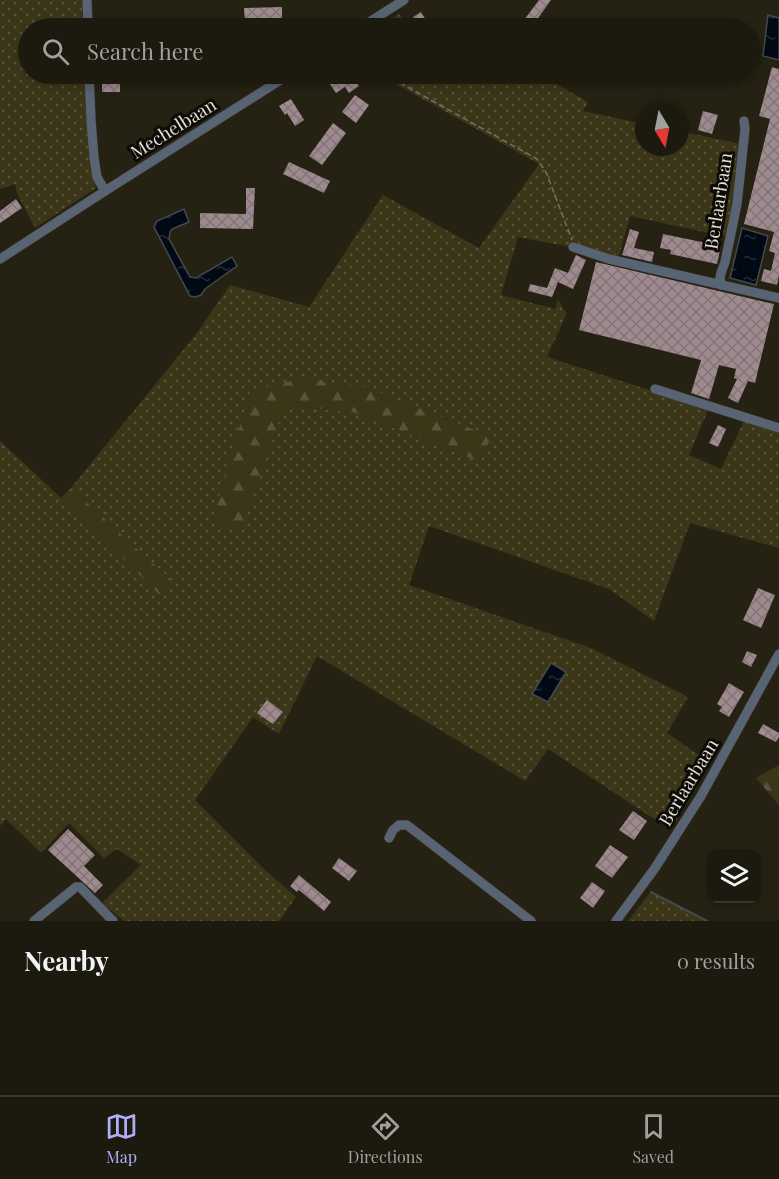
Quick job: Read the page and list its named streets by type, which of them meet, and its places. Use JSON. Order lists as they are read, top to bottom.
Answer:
{
  "streets": {
    "street": ["Mechelbaan", "Berlaarbaan"]
  },
  "north": "bottom",
  "page": {
    "search": "Search here",
    "heading": ["Nearby", "0 results"],
    "nav": ["Map", "Directions", "Saved"]
  }
}
